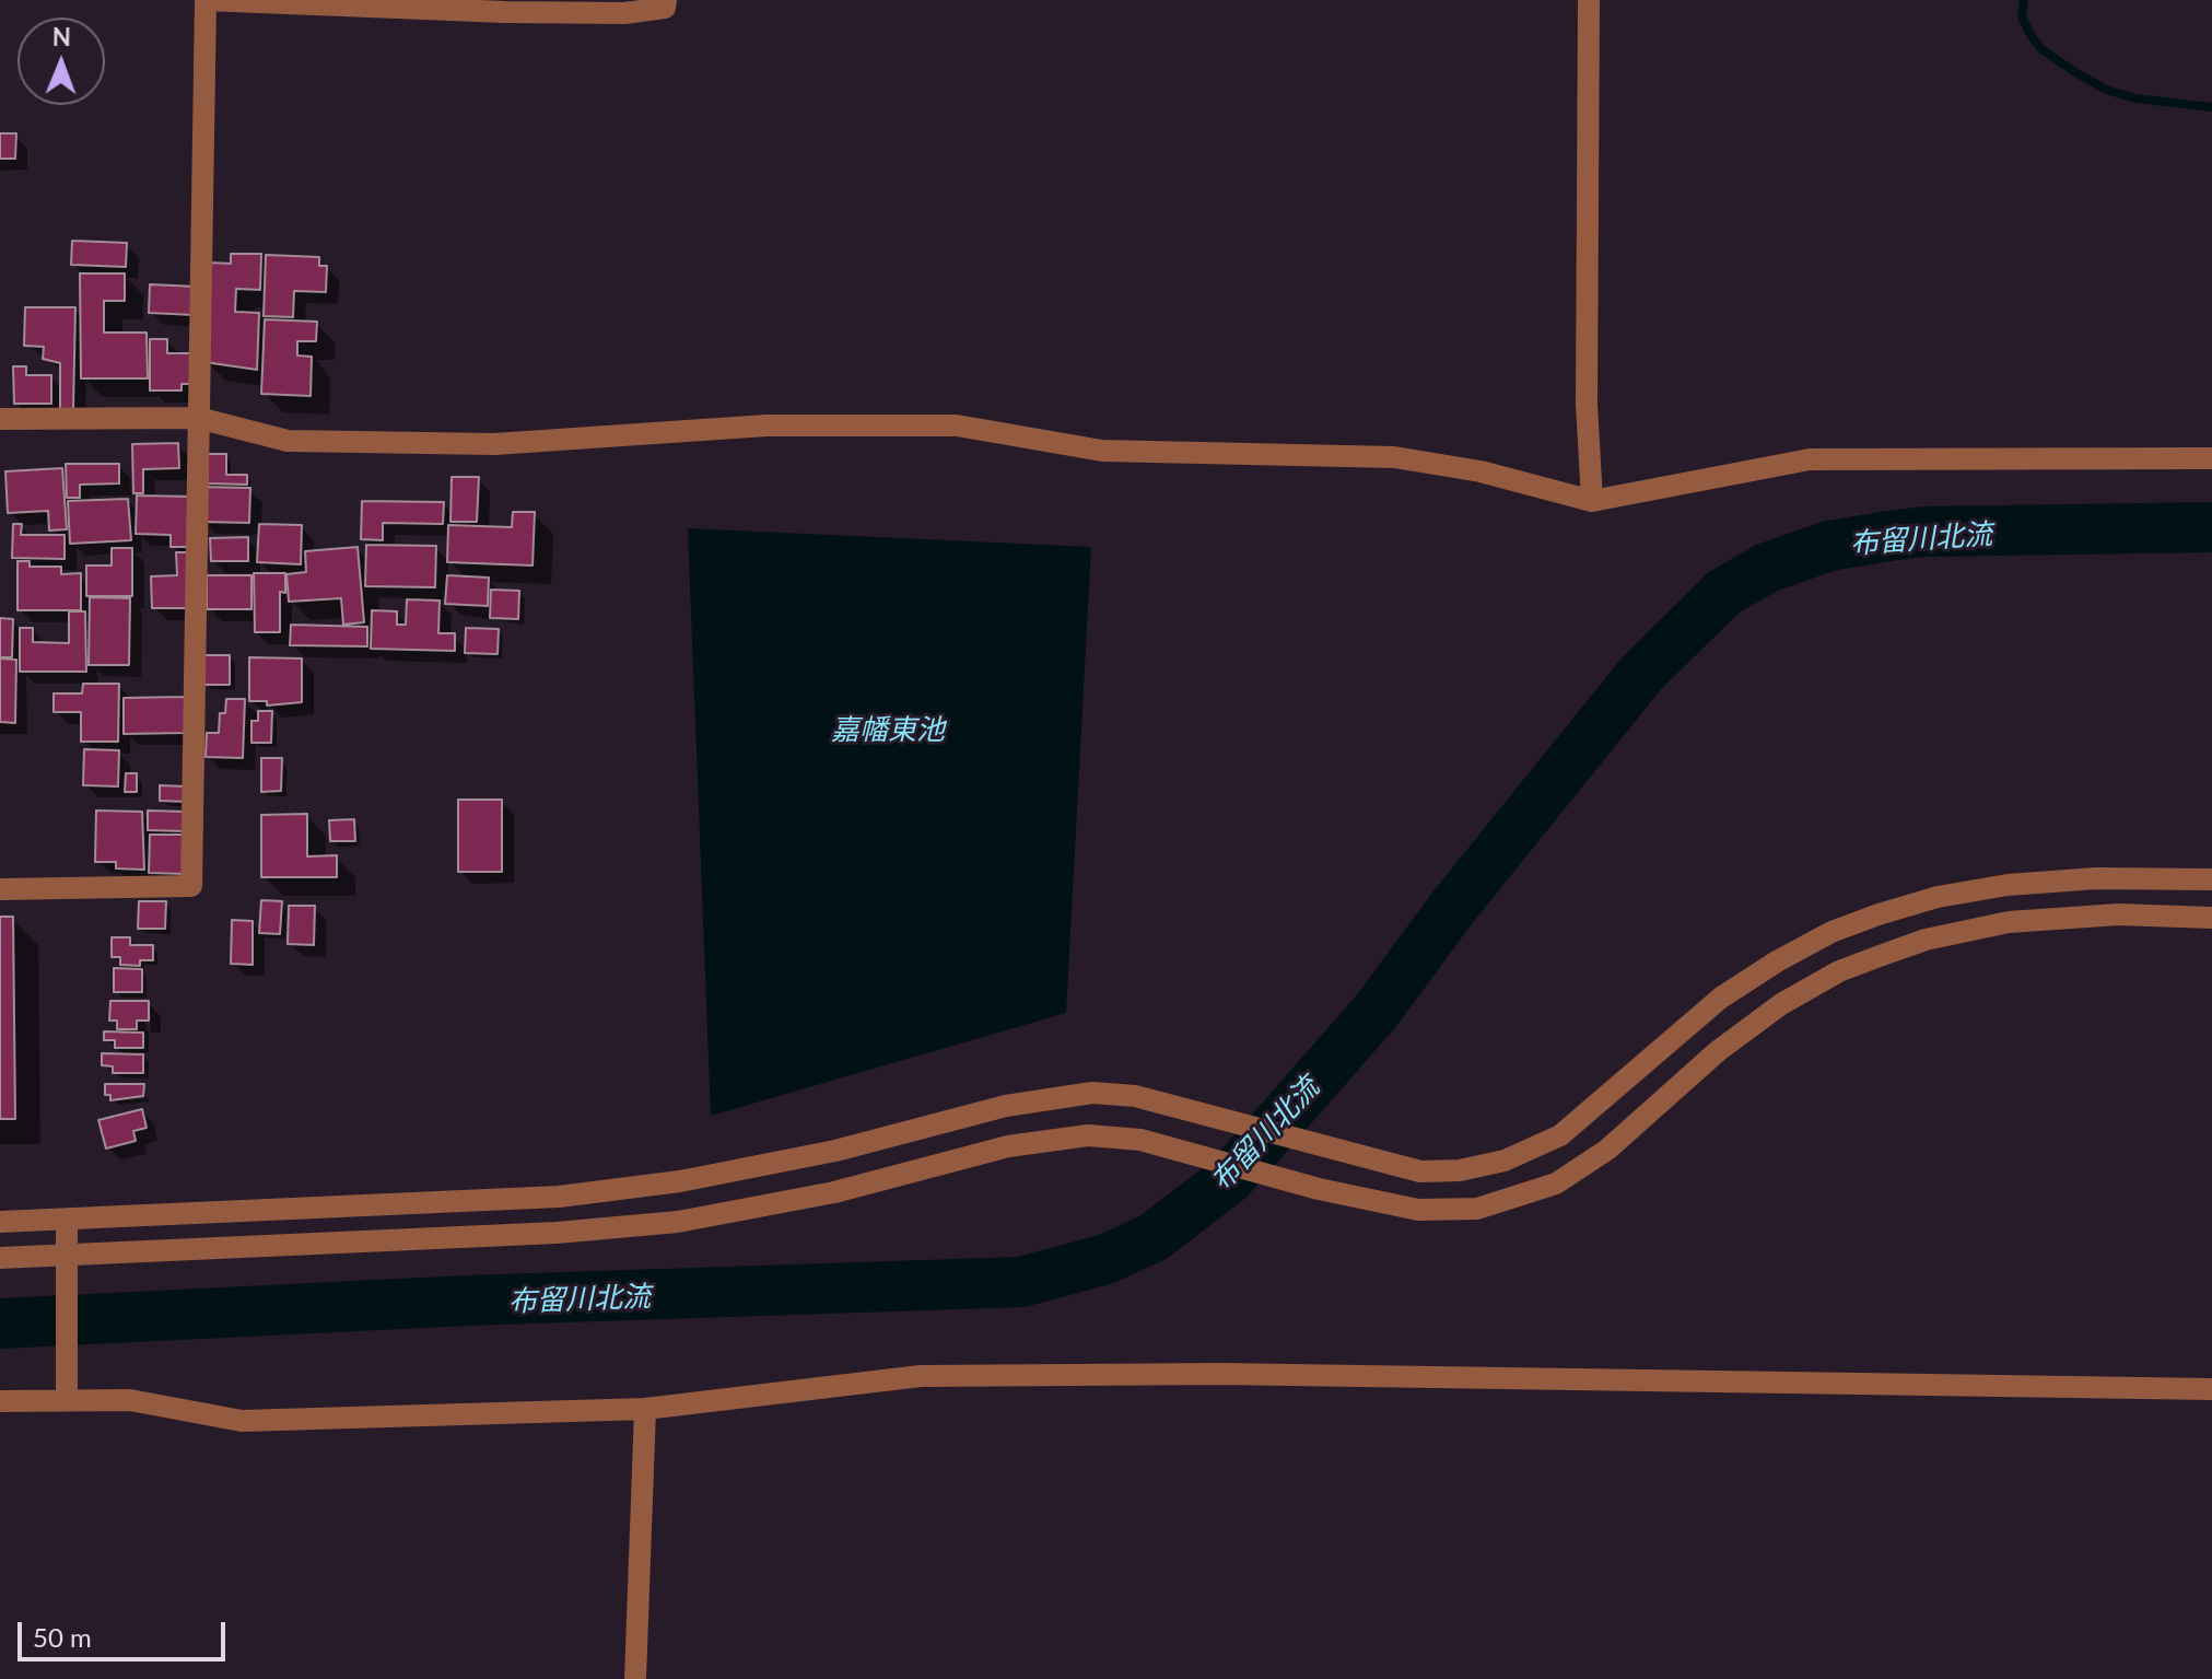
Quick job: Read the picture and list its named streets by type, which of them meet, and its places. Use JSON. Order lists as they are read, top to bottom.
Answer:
{
  "water": ["布留川北流", "嘉幡東池"],
  "scale_bar": "50 m",
  "north": "top"
}
